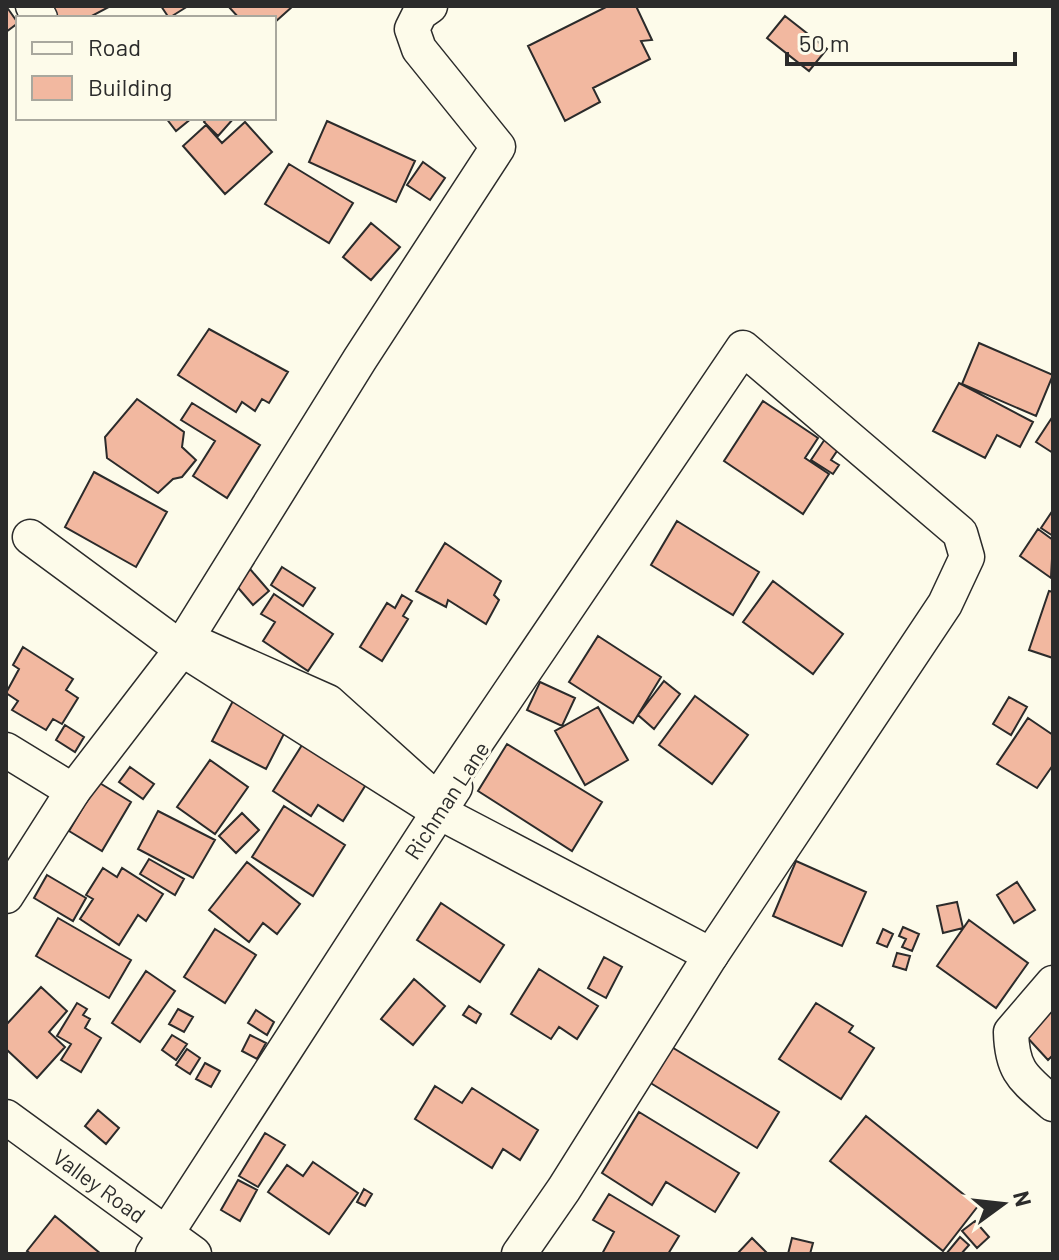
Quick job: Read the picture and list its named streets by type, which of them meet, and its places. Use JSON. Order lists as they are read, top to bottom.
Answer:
{
  "streets": {
    "street": ["Richman Lane", "Valley Road"]
  },
  "crossings": [
    ["Richman Lane", "Valley Road"]
  ],
  "legend": ["Road", "Building"],
  "scale_bar": "50 m",
  "north": "right"
}
